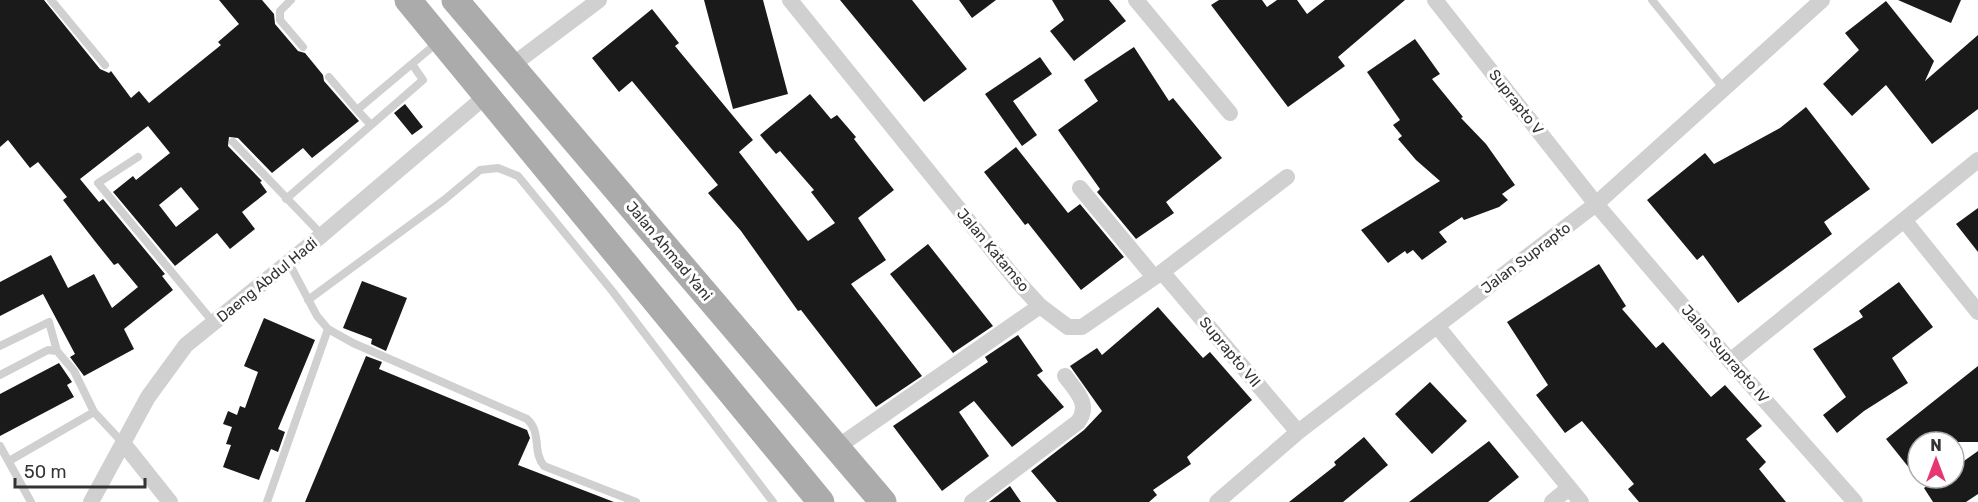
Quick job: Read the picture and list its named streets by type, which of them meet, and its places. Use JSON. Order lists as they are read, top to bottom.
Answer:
{
  "streets": {
    "main road": ["Jalan Ahmad Yani"],
    "street": [
      "Suprapto V",
      "Jalan Katamso",
      "Jalan Suprapto",
      "Daeng Abdul Hadi",
      "Suprapto VII",
      "Jalan Suprapto IV"
    ]
  },
  "crossings": [
    ["Suprapto V", "Jalan Suprapto"],
    ["Suprapto V", "Jalan Suprapto IV"],
    ["Jalan Katamso", "Jalan Ahmad Yani"],
    ["Jalan Suprapto", "Suprapto VII"],
    ["Jalan Suprapto", "Jalan Suprapto IV"]
  ],
  "scale_bar": "50 m",
  "north": "top"
}
